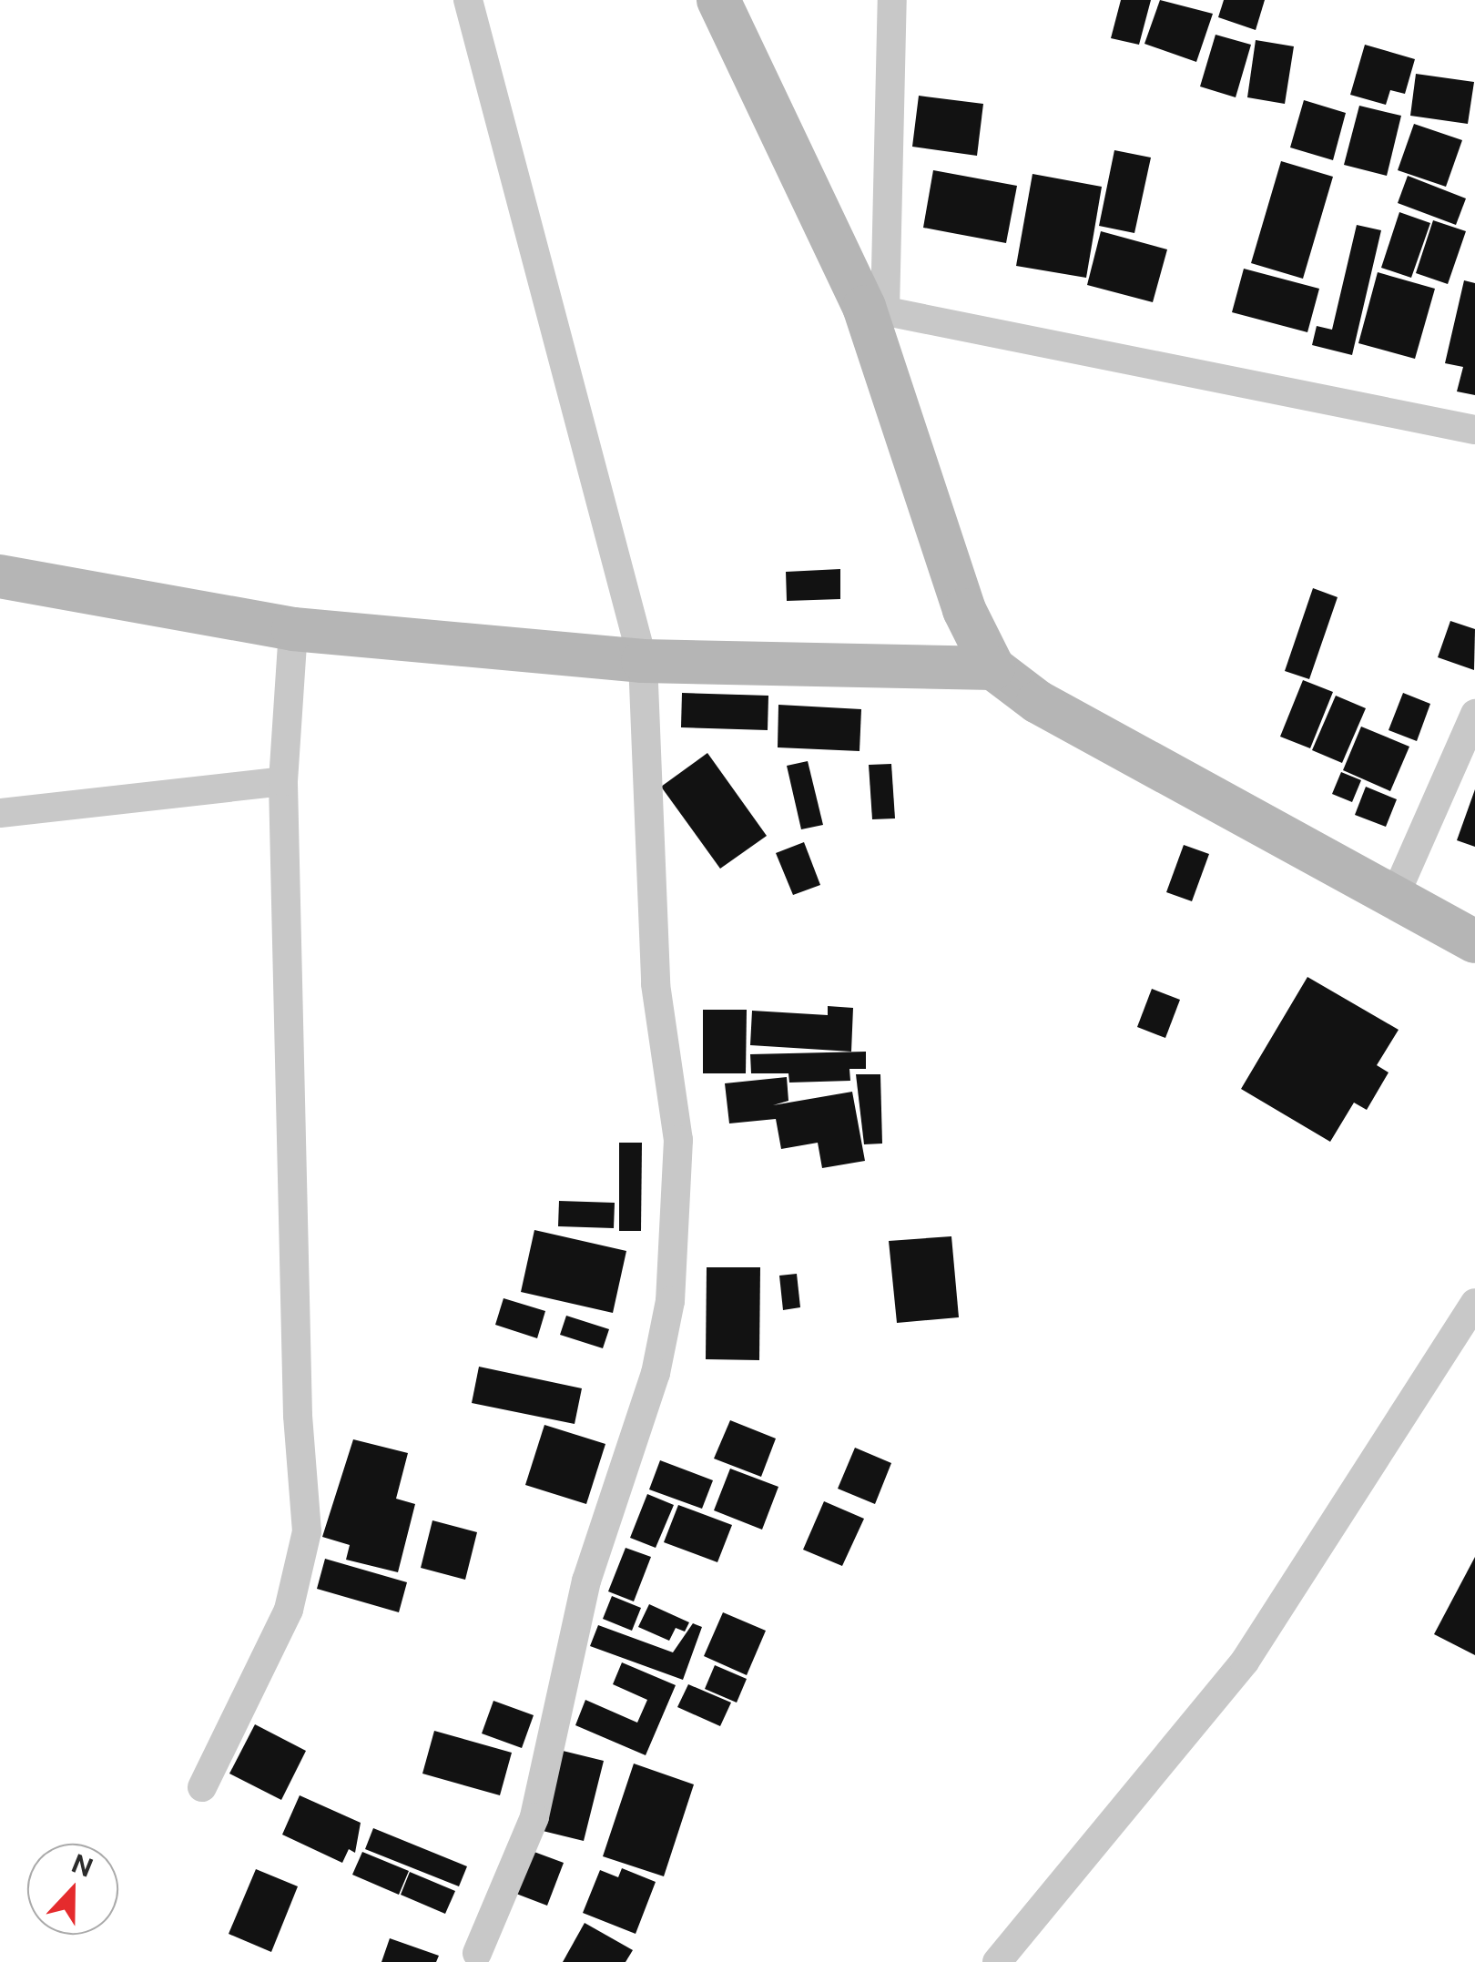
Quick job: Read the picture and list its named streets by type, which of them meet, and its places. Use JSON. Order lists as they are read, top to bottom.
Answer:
{
  "north": "top"
}
